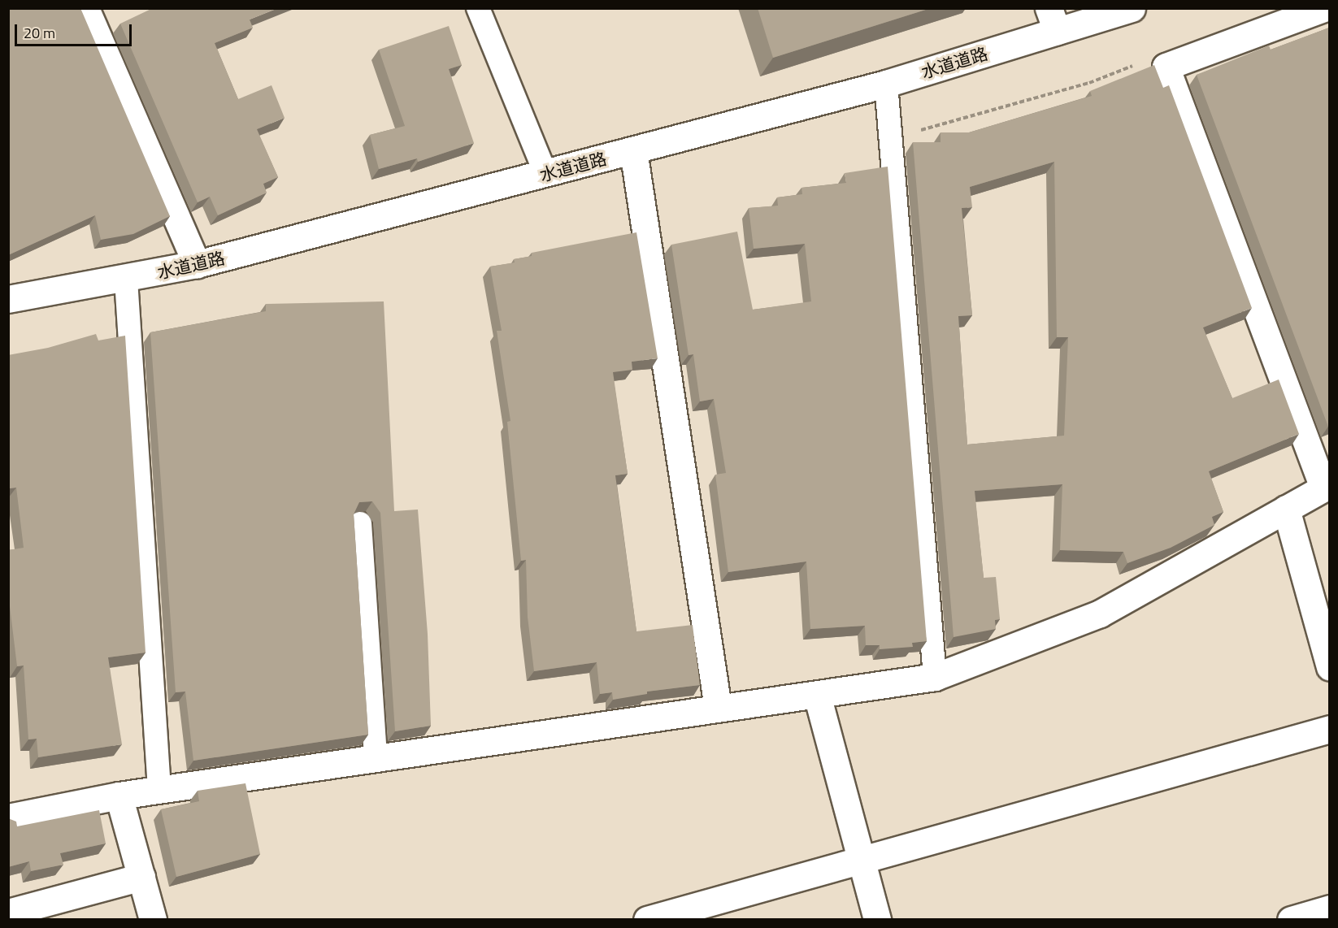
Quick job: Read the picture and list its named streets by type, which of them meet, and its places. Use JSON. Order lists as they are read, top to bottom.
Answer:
{
  "streets": {
    "street": ["水道道路"]
  },
  "scale_bar": "20 m"
}
